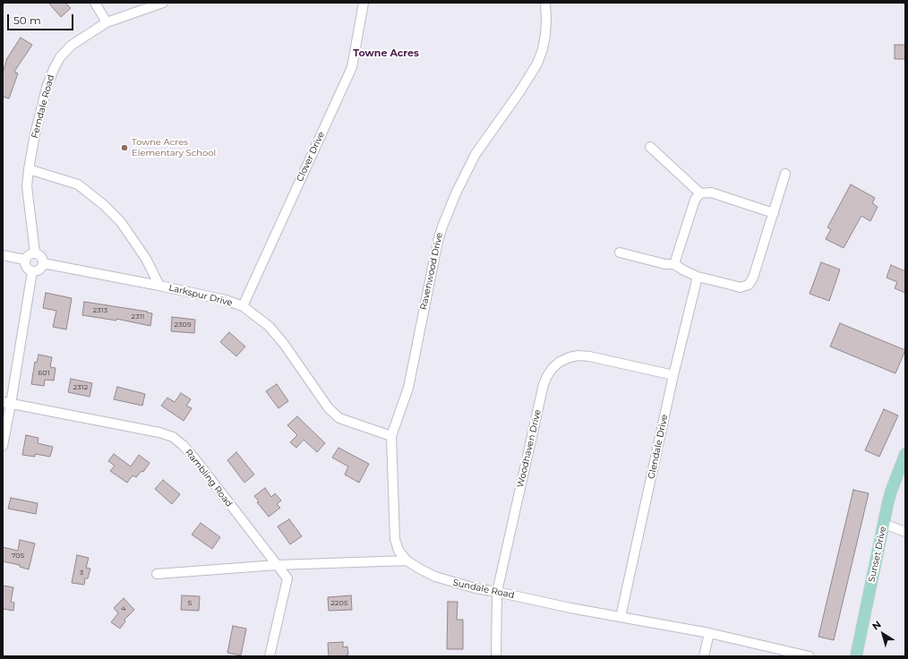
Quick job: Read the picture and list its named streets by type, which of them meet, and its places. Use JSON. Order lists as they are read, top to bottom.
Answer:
{
  "streets": {
    "main road": ["Sunset Drive"],
    "street": [
      "Ferndale Road",
      "Clover Drive",
      "Ravenwood Drive",
      "Larkspur Drive",
      "Glendale Drive",
      "Woodhaven Drive",
      "Rambling Road",
      "Sundale Road"
    ]
  },
  "crossings": [
    ["Ferndale Road", "Larkspur Drive"],
    ["Clover Drive", "Larkspur Drive"],
    ["Ravenwood Drive", "Larkspur Drive"],
    ["Ravenwood Drive", "Sundale Road"],
    ["Glendale Drive", "Woodhaven Drive"],
    ["Glendale Drive", "Sundale Road"],
    ["Woodhaven Drive", "Sundale Road"]
  ],
  "districts": ["Towne Acres"],
  "places": ["Towne Acres Elementary School"],
  "house_numbers": [
    "2313",
    "2311",
    "2309",
    "601",
    "2312",
    "705",
    "3",
    "5",
    "2205",
    "4"
  ],
  "scale_bar": "50 m",
  "north": "top left"
}
